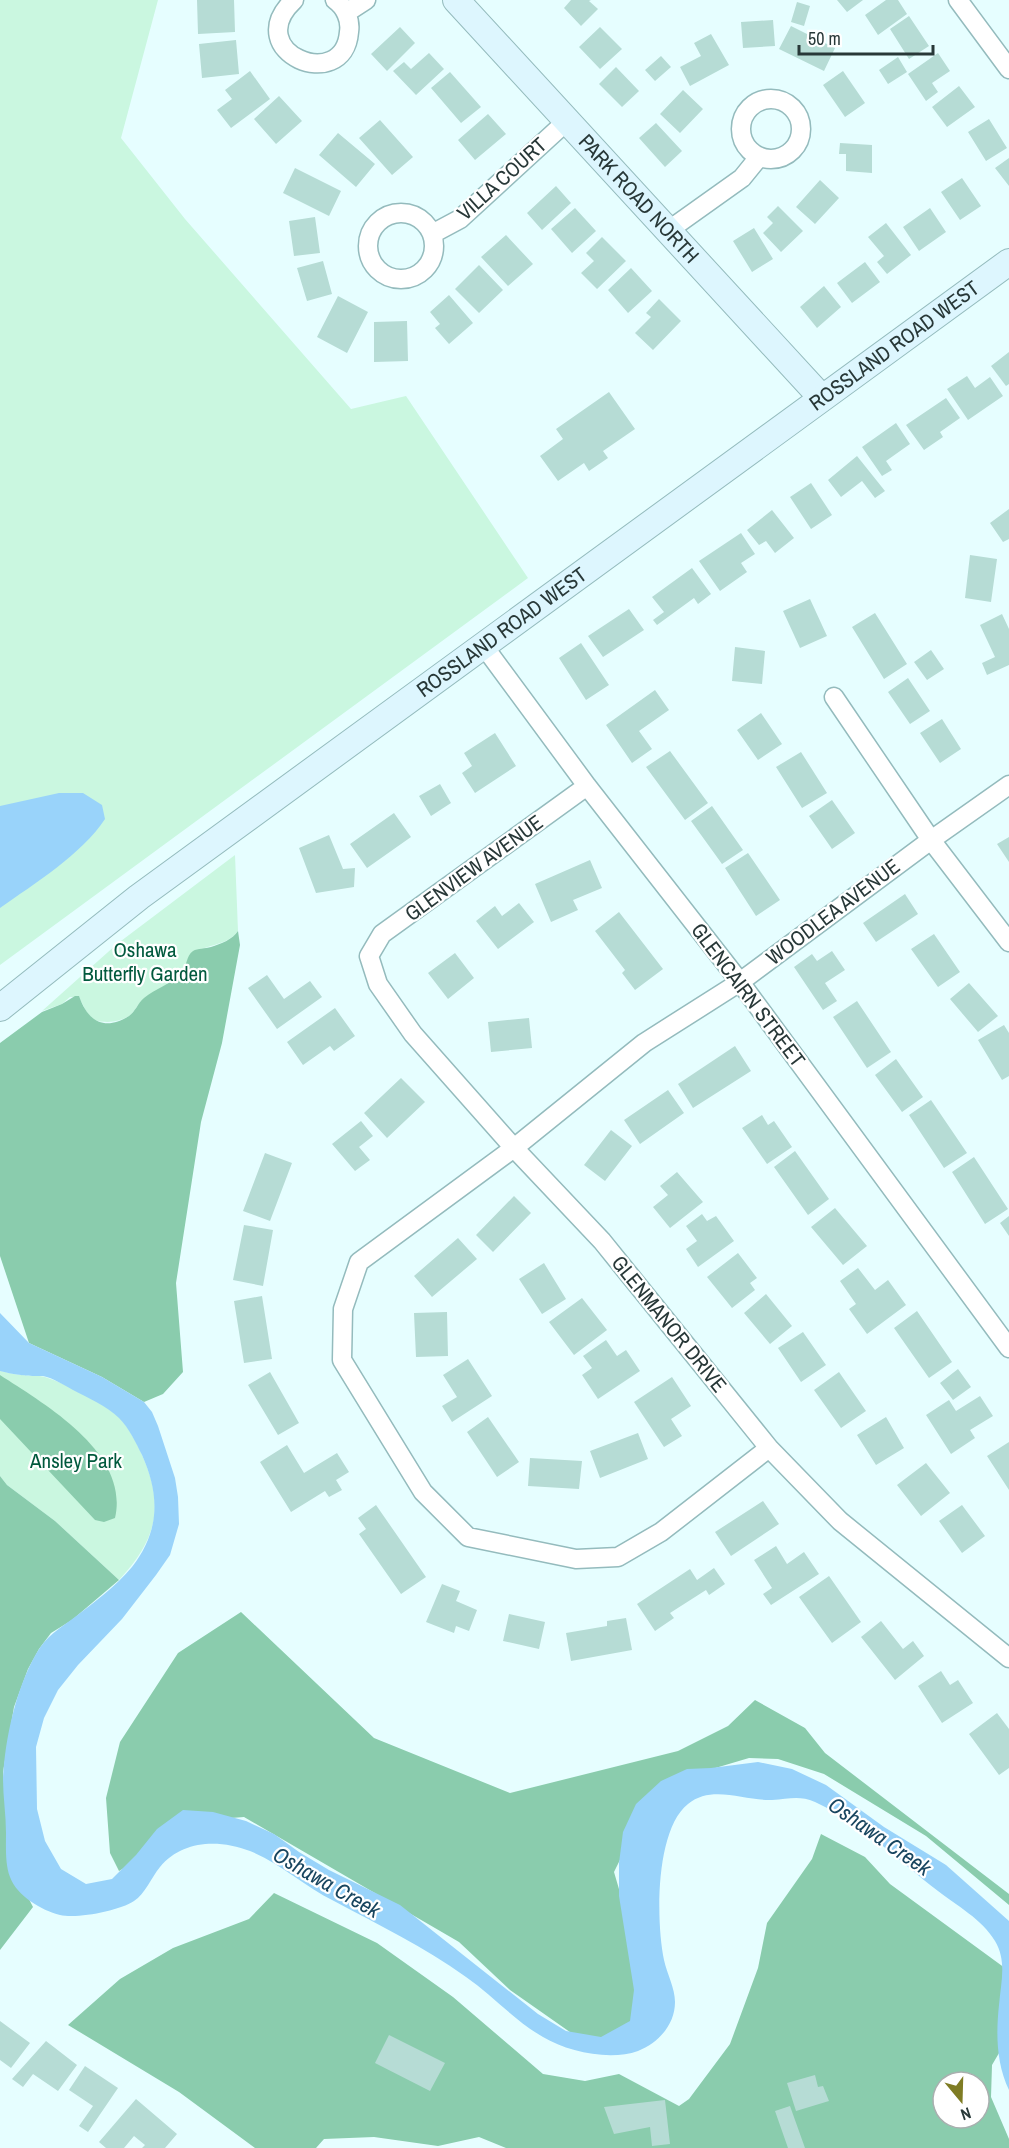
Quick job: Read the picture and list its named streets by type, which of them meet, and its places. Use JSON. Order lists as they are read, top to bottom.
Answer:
{
  "streets": {
    "main road": ["PARK ROAD NORTH", "ROSSLAND ROAD WEST"],
    "street": [
      "VILLA COURT",
      "GLENVIEW AVENUE",
      "WOODLEA AVENUE",
      "GLENCAIRN STREET",
      "GLENMANOR DRIVE"
    ]
  },
  "crossings": [
    ["VILLA COURT", "PARK ROAD NORTH"],
    ["PARK ROAD NORTH", "ROSSLAND ROAD WEST"],
    ["ROSSLAND ROAD WEST", "GLENCAIRN STREET"],
    ["GLENVIEW AVENUE", "GLENCAIRN STREET"],
    ["GLENVIEW AVENUE", "GLENMANOR DRIVE"],
    ["WOODLEA AVENUE", "GLENCAIRN STREET"],
    ["WOODLEA AVENUE", "GLENMANOR DRIVE"]
  ],
  "water": ["Oshawa Creek"],
  "parks": ["Oshawa Butterfly Garden", "Ansley Park"],
  "scale_bar": "50 m",
  "north": "bottom"
}
